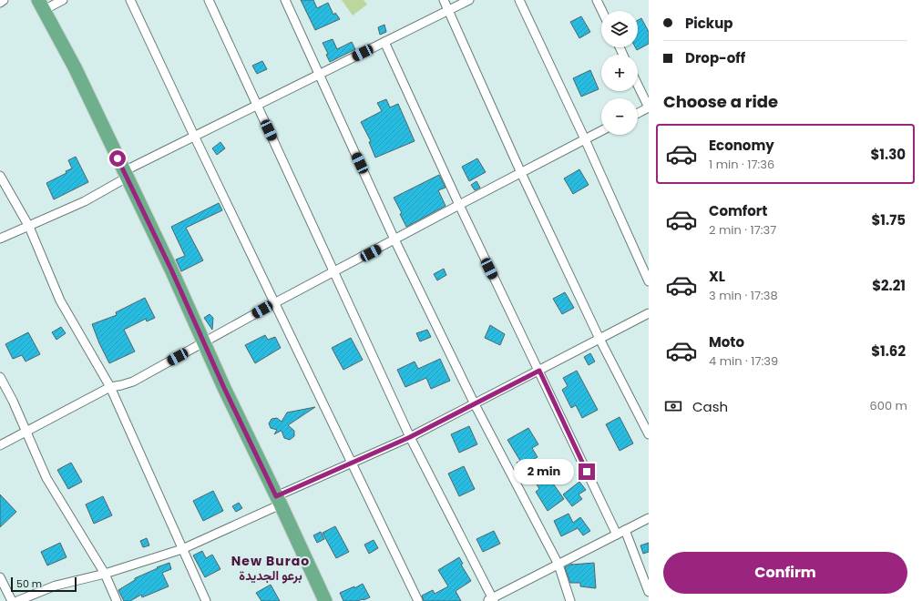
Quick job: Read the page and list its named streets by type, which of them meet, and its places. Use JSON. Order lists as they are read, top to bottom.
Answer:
{
  "districts": ["New Burao برعو الجديدة"],
  "scale_bar": "50 m",
  "page": {
    "banner": ["Pickup", "Drop-off"],
    "map_buttons": ["+", "−"],
    "heading": "Choose a ride",
    "list": [
      {
        "name": "Economy",
        "note": "1 min · 17:36",
        "value": "$1.30"
      },
      {
        "name": "Comfort",
        "note": "2 min · 17:37",
        "value": "$1.75"
      },
      {
        "name": "XL",
        "note": "3 min · 17:38",
        "value": "$2.21"
      },
      {
        "name": "Moto",
        "note": "4 min · 17:39",
        "value": "$1.62"
      }
    ],
    "pay": ["Cash", "600 m"],
    "bubble": "2 min",
    "buttons": "Confirm",
    "scale": "50 m"
  }
}
